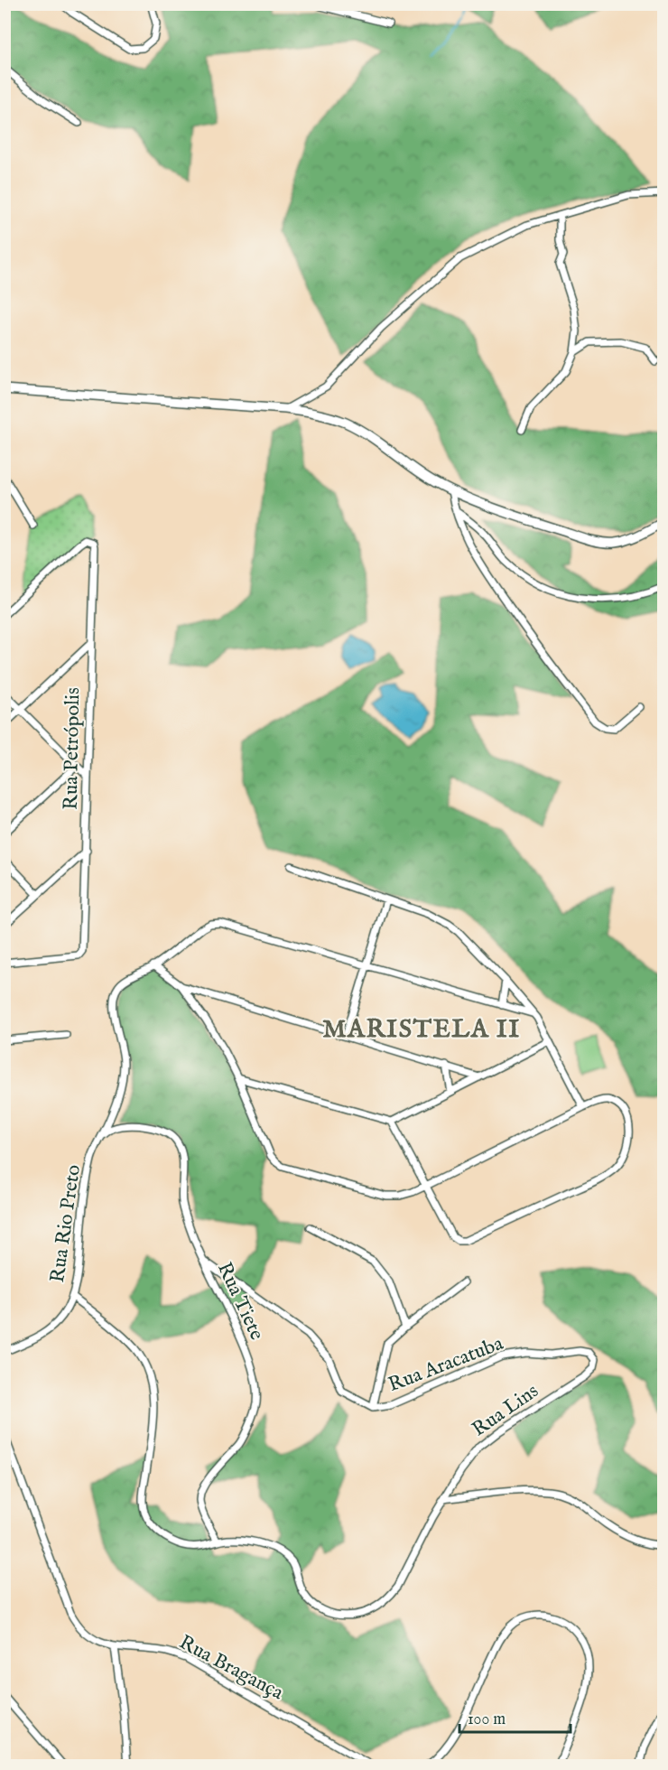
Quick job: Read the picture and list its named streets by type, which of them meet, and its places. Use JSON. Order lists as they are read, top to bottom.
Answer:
{
  "streets": {
    "street": [
      "Rua Petrópolis",
      "Rua Rio Preto",
      "Rua Tiete",
      "Rua Aracatuba",
      "Rua Lins",
      "Rua Bragança"
    ]
  },
  "crossings": [
    ["Rua Rio Preto", "Rua Tiete"],
    ["Rua Rio Preto", "Rua Lins"],
    ["Rua Tiete", "Rua Aracatuba"],
    ["Rua Tiete", "Rua Lins"],
    ["Rua Aracatuba", "Rua Lins"]
  ],
  "districts": ["MARISTELA II"],
  "scale_bar": "100 m"
}
